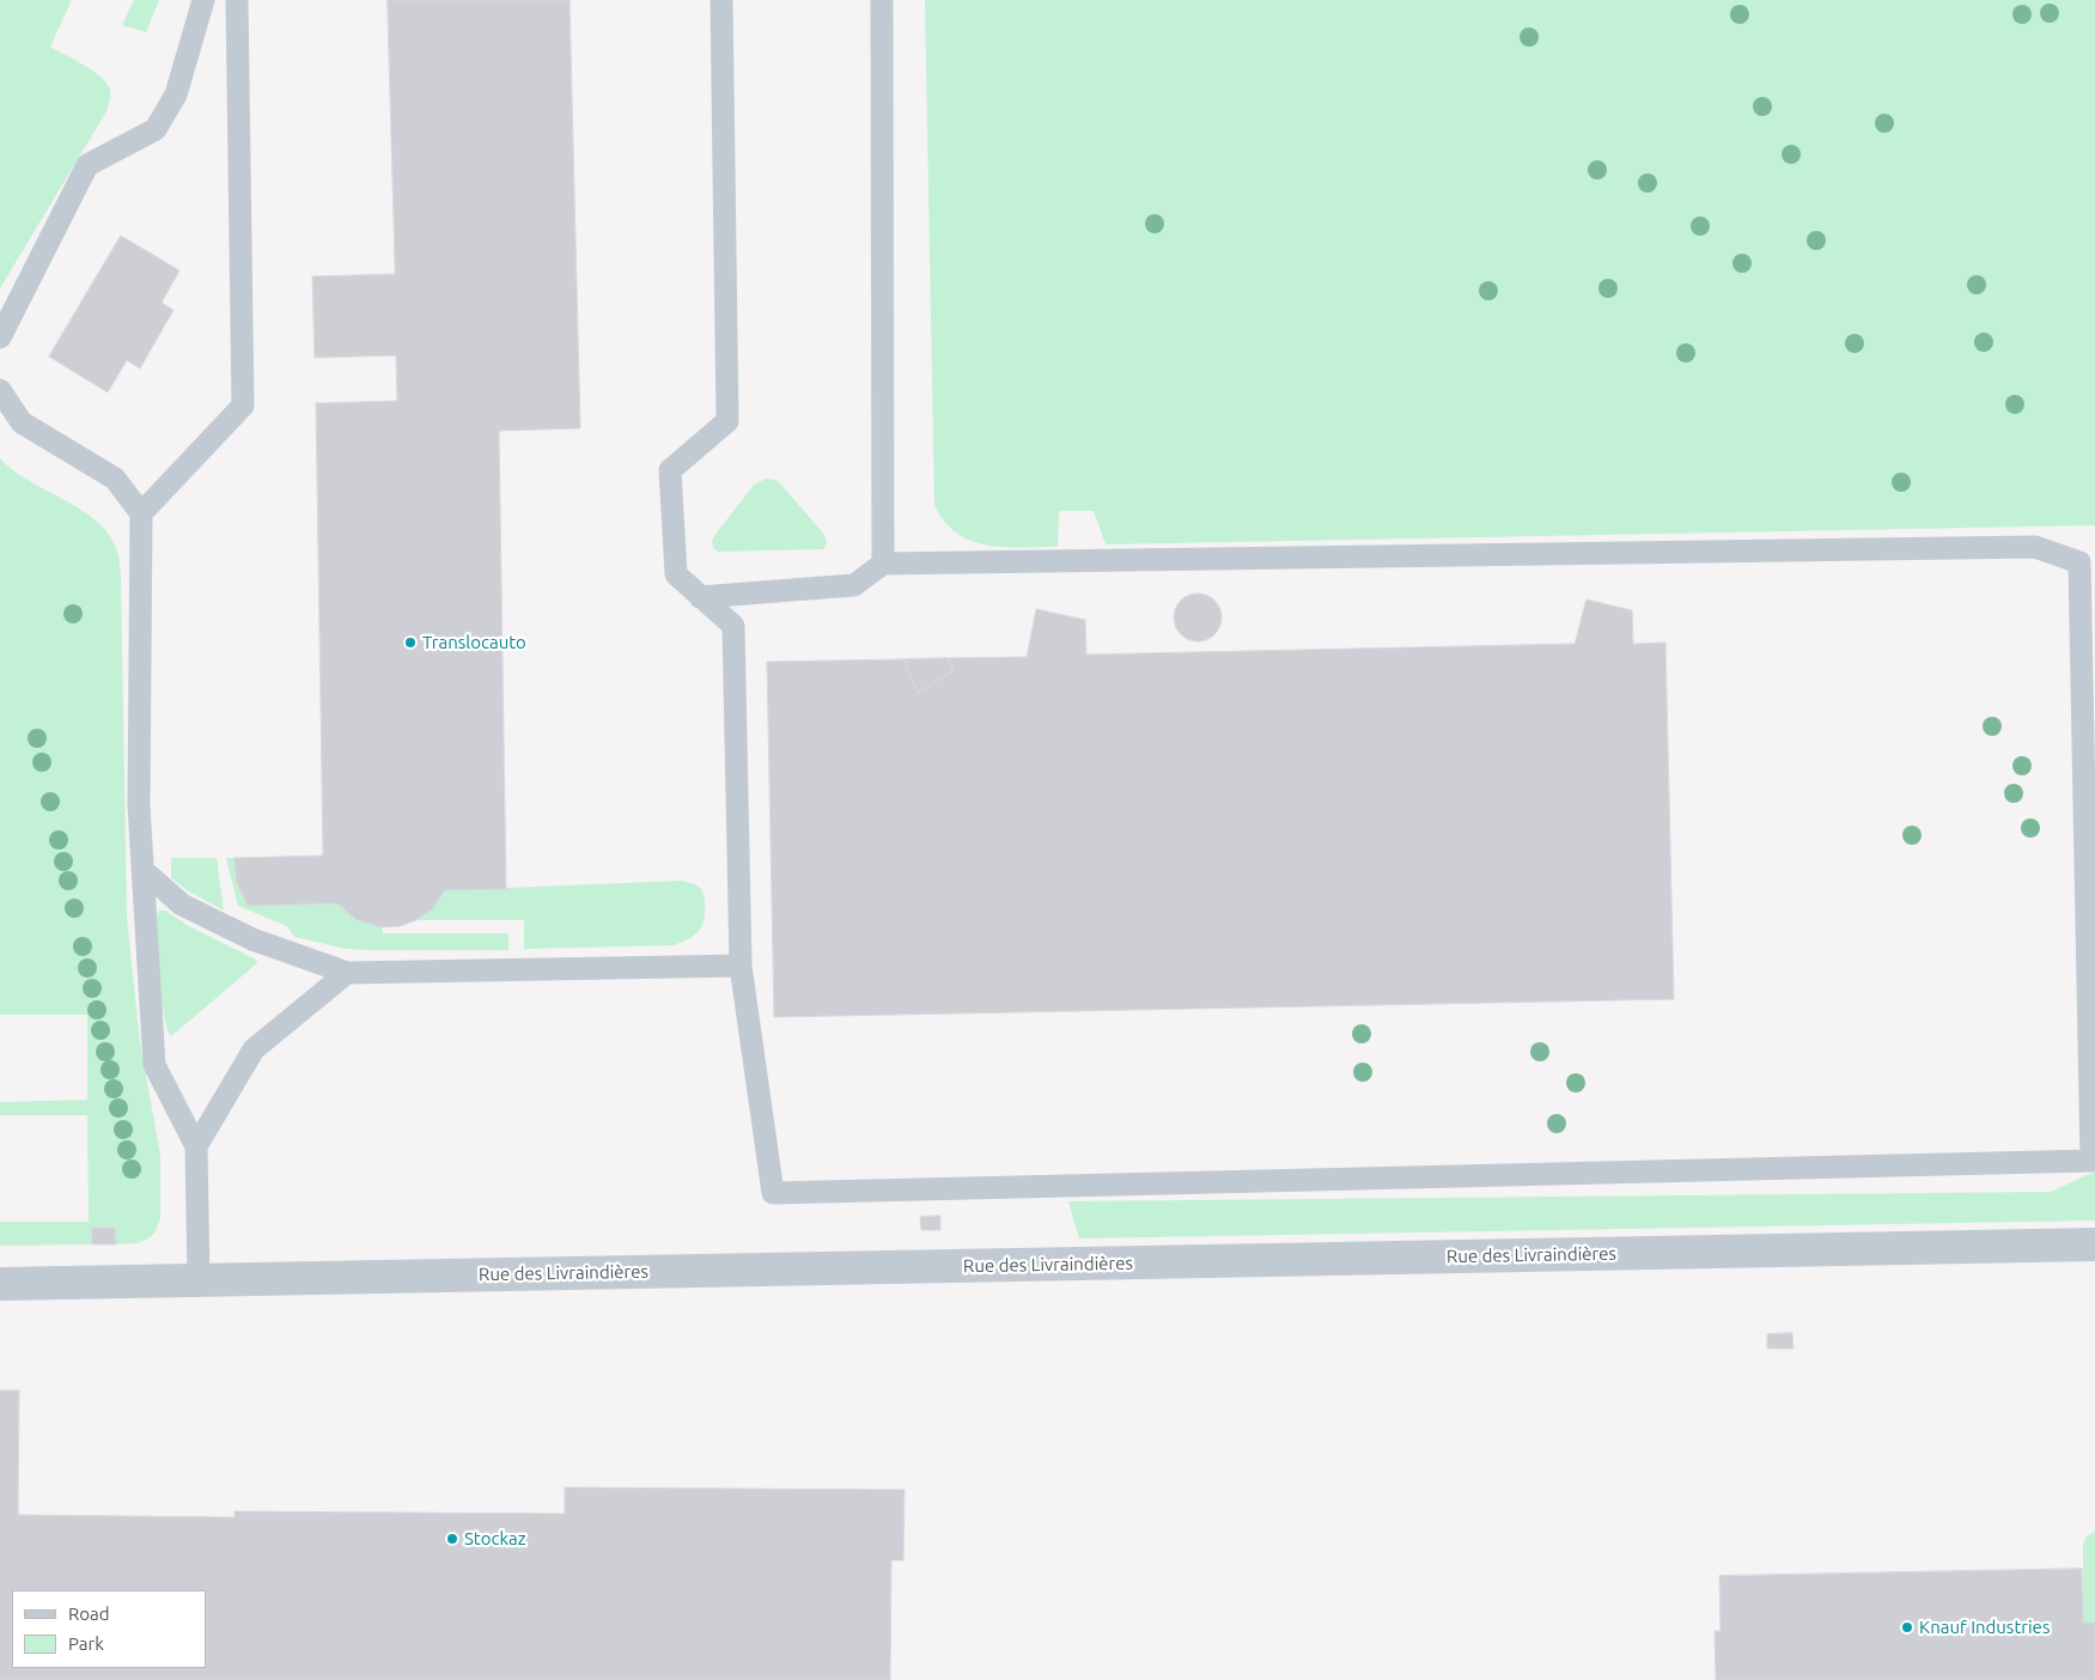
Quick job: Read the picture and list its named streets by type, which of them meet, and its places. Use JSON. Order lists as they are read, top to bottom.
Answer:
{
  "streets": {
    "street": ["Rue des Livraindières"]
  },
  "places": ["Translocauto", "Stockaz", "Knauf Industries"],
  "legend": ["Road", "Park"]
}
